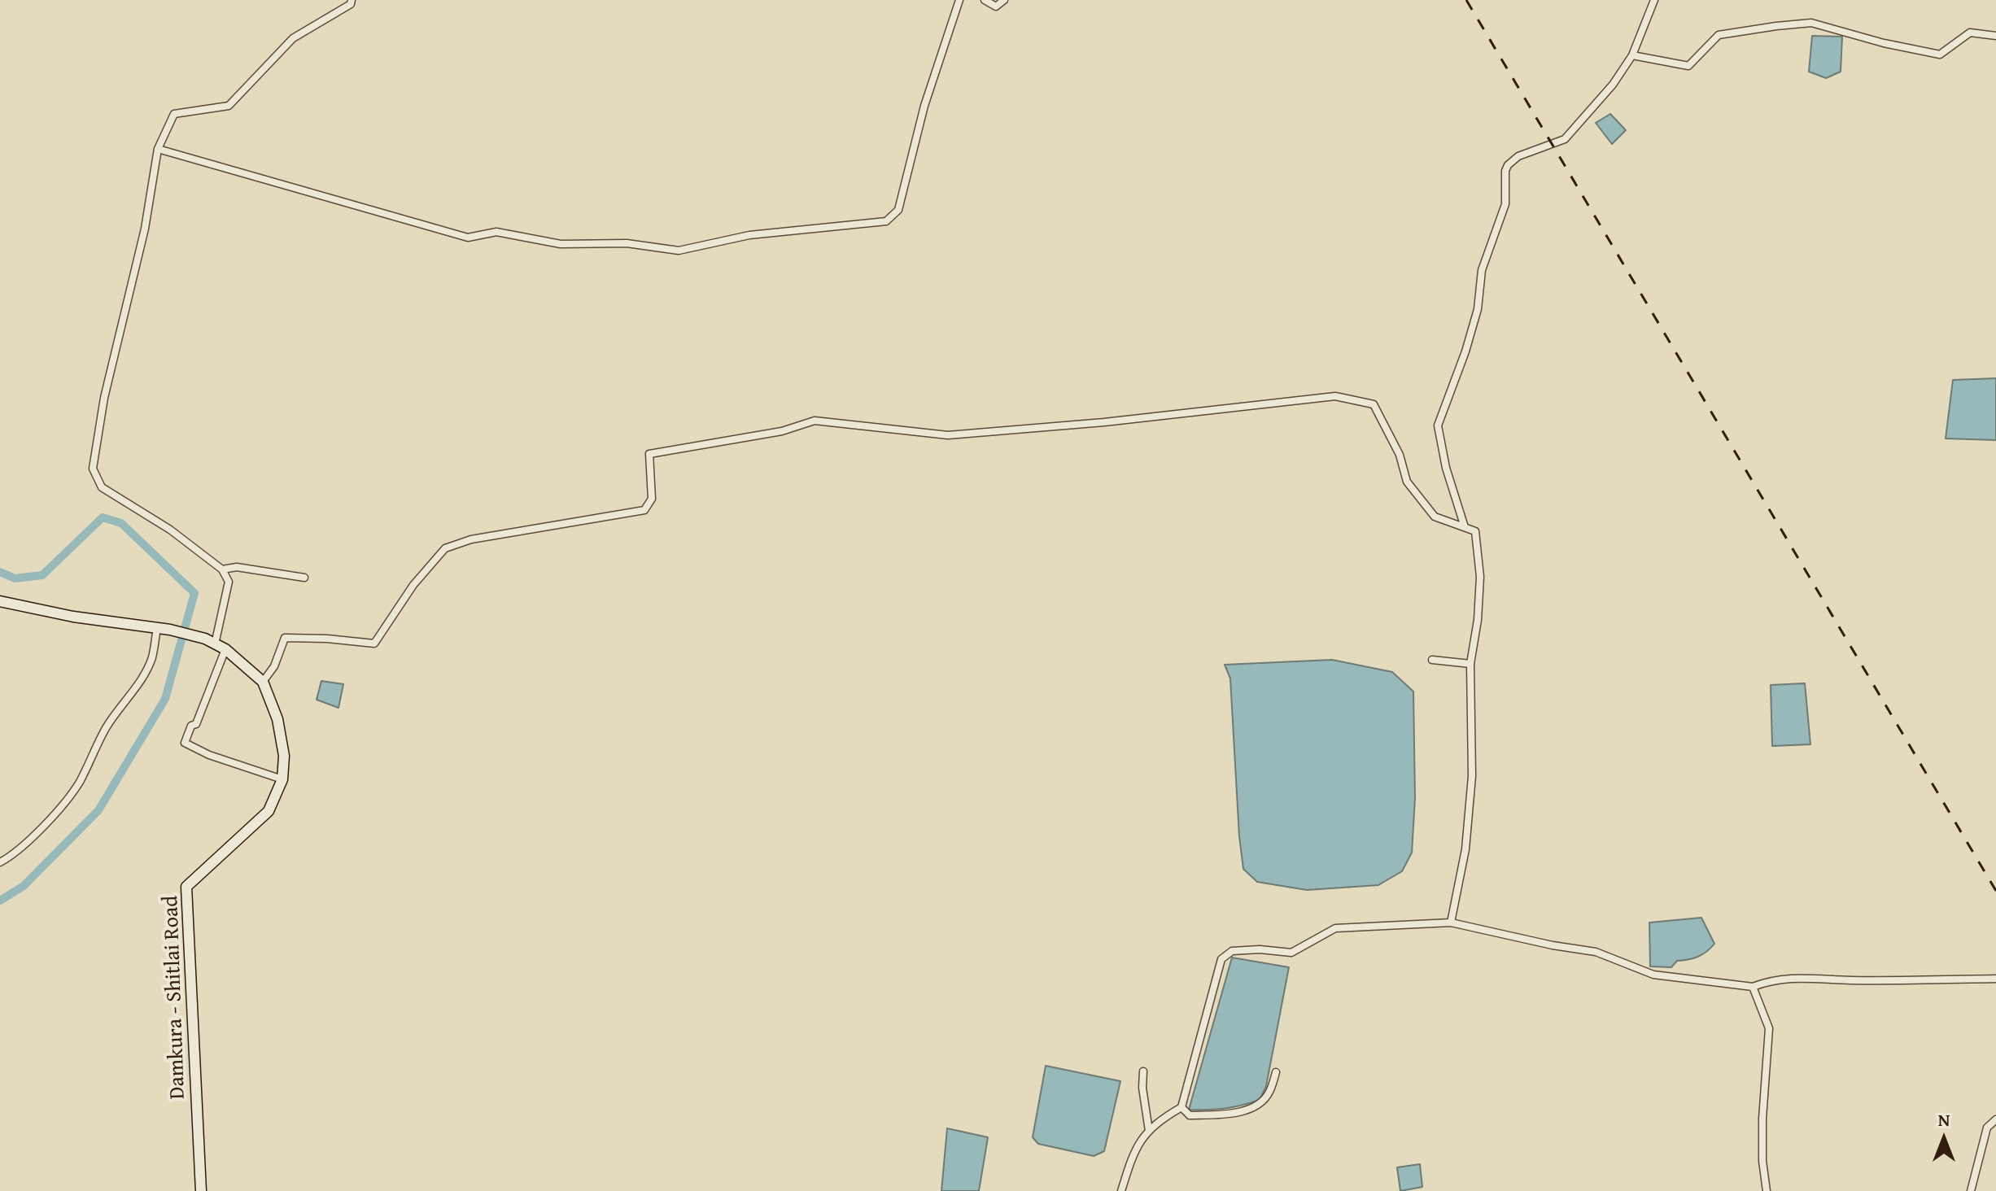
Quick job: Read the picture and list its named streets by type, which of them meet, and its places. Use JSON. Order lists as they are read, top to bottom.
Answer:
{
  "streets": {
    "street": ["Damkura - Shitlai Road"]
  },
  "north": "top"
}
